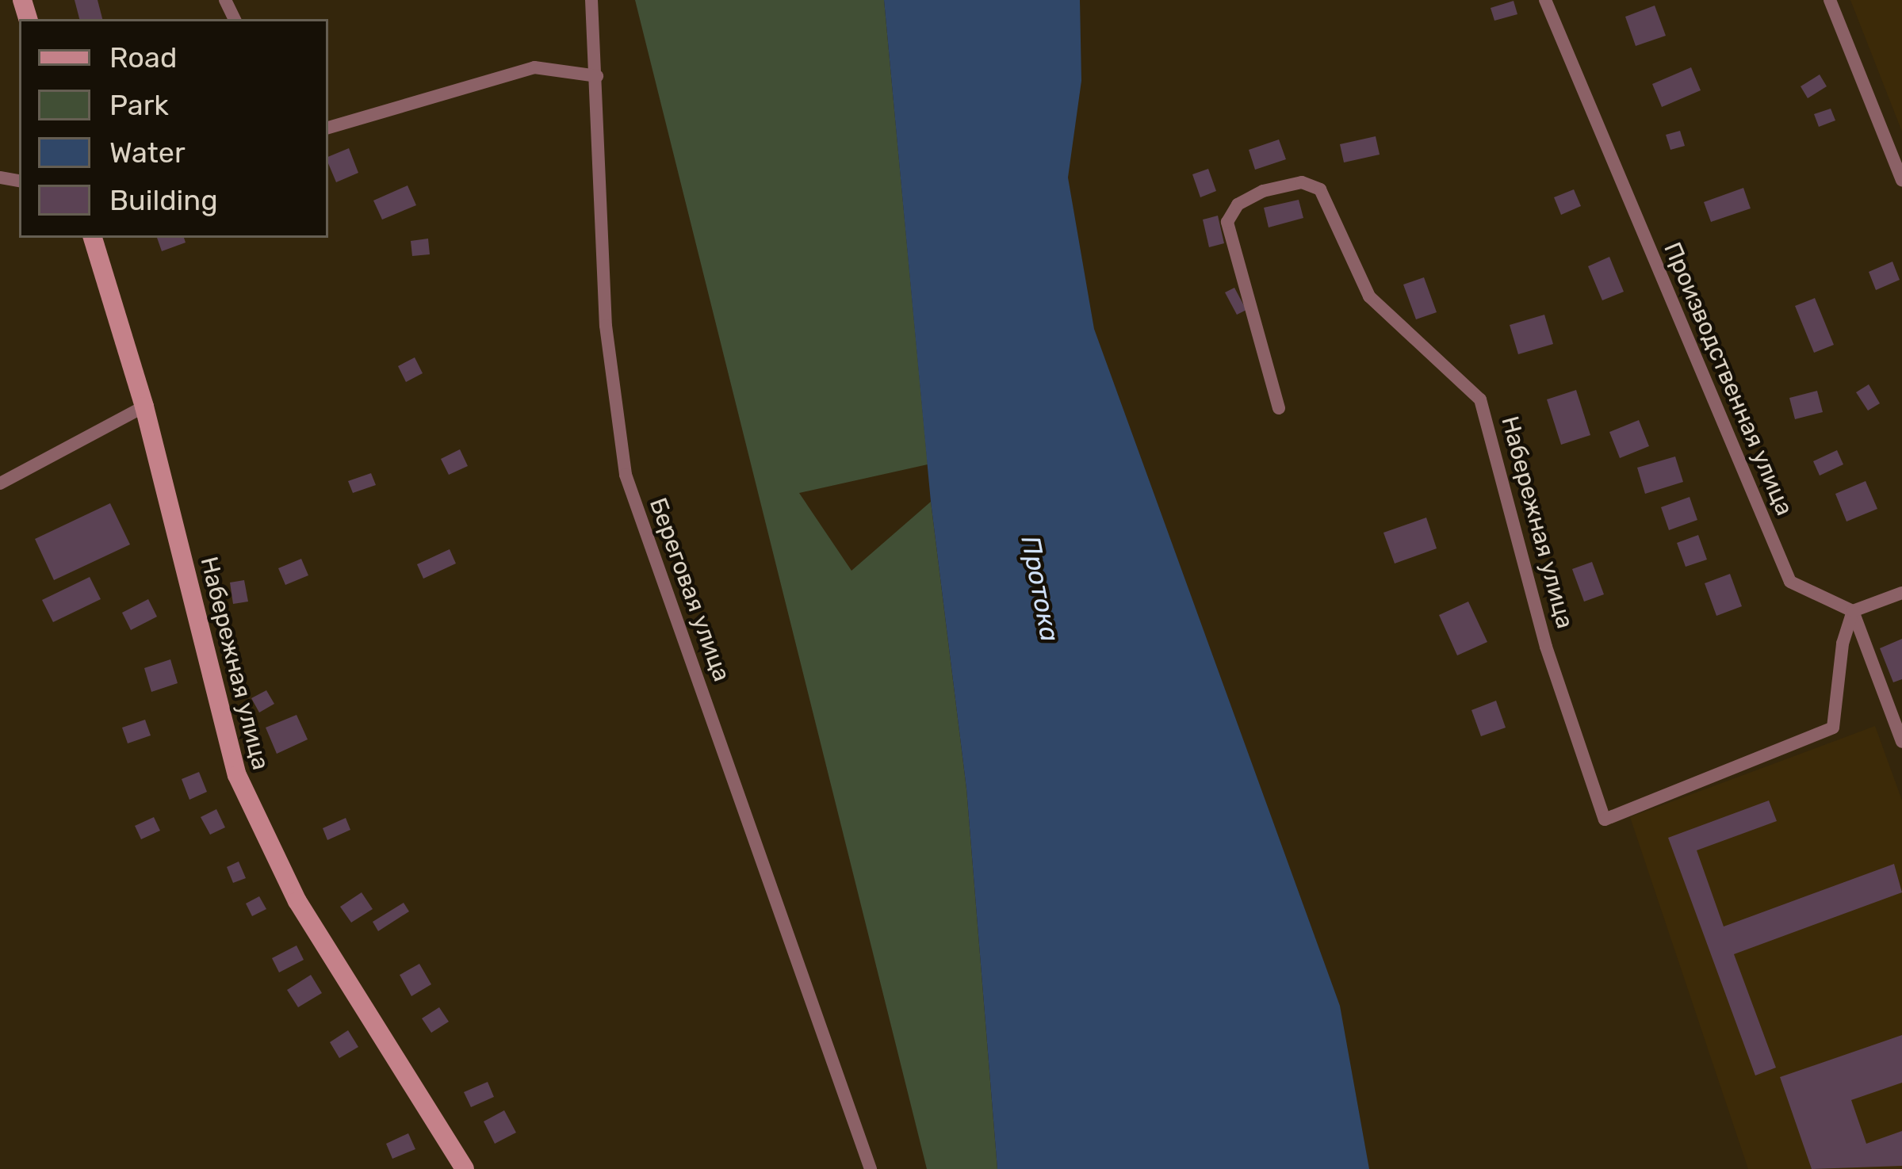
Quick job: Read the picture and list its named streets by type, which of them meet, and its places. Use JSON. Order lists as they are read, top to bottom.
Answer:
{
  "streets": {
    "street": ["Производственная улица", "Набережная улица", "Береговая улица"]
  },
  "crossings": [
    ["Производственная улица", "Набережная улица"]
  ],
  "water": ["Протока"],
  "legend": [
    "Road",
    "Park",
    "Water",
    "Building"
  ]
}
